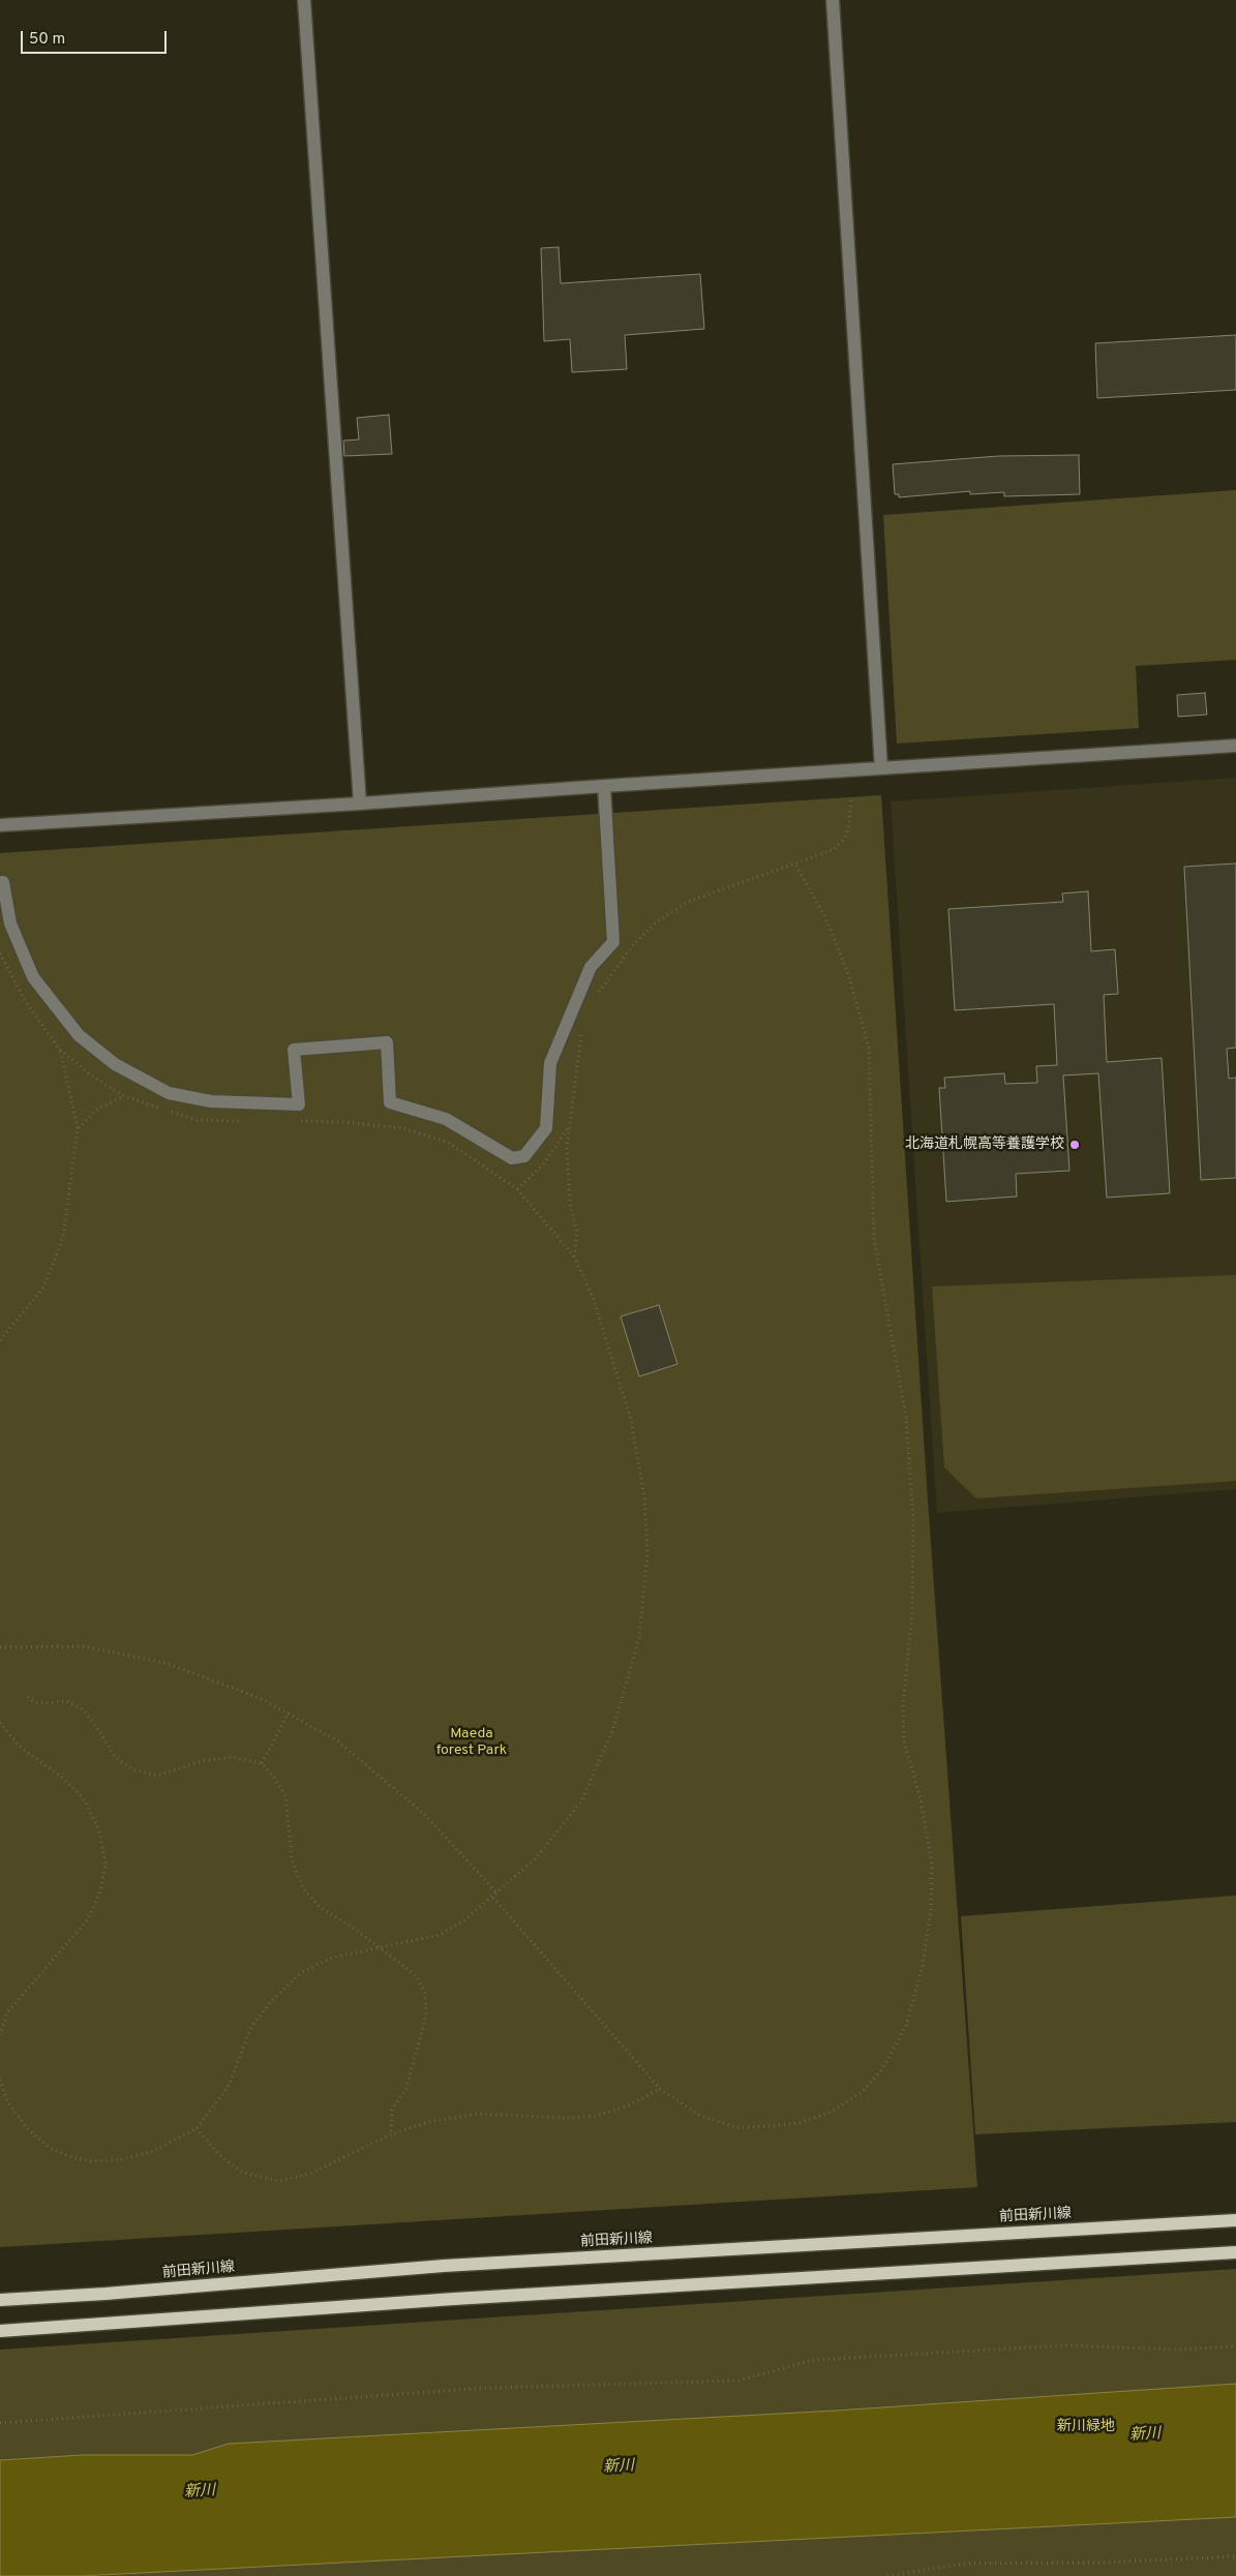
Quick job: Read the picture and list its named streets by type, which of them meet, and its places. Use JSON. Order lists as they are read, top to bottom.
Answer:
{
  "streets": {
    "main road": ["前田新川線"]
  },
  "water": ["新川"],
  "parks": ["Maeda forest Park", "新川緑地"],
  "places": ["北海道札幌高等養護学校"],
  "scale_bar": "50 m"
}
